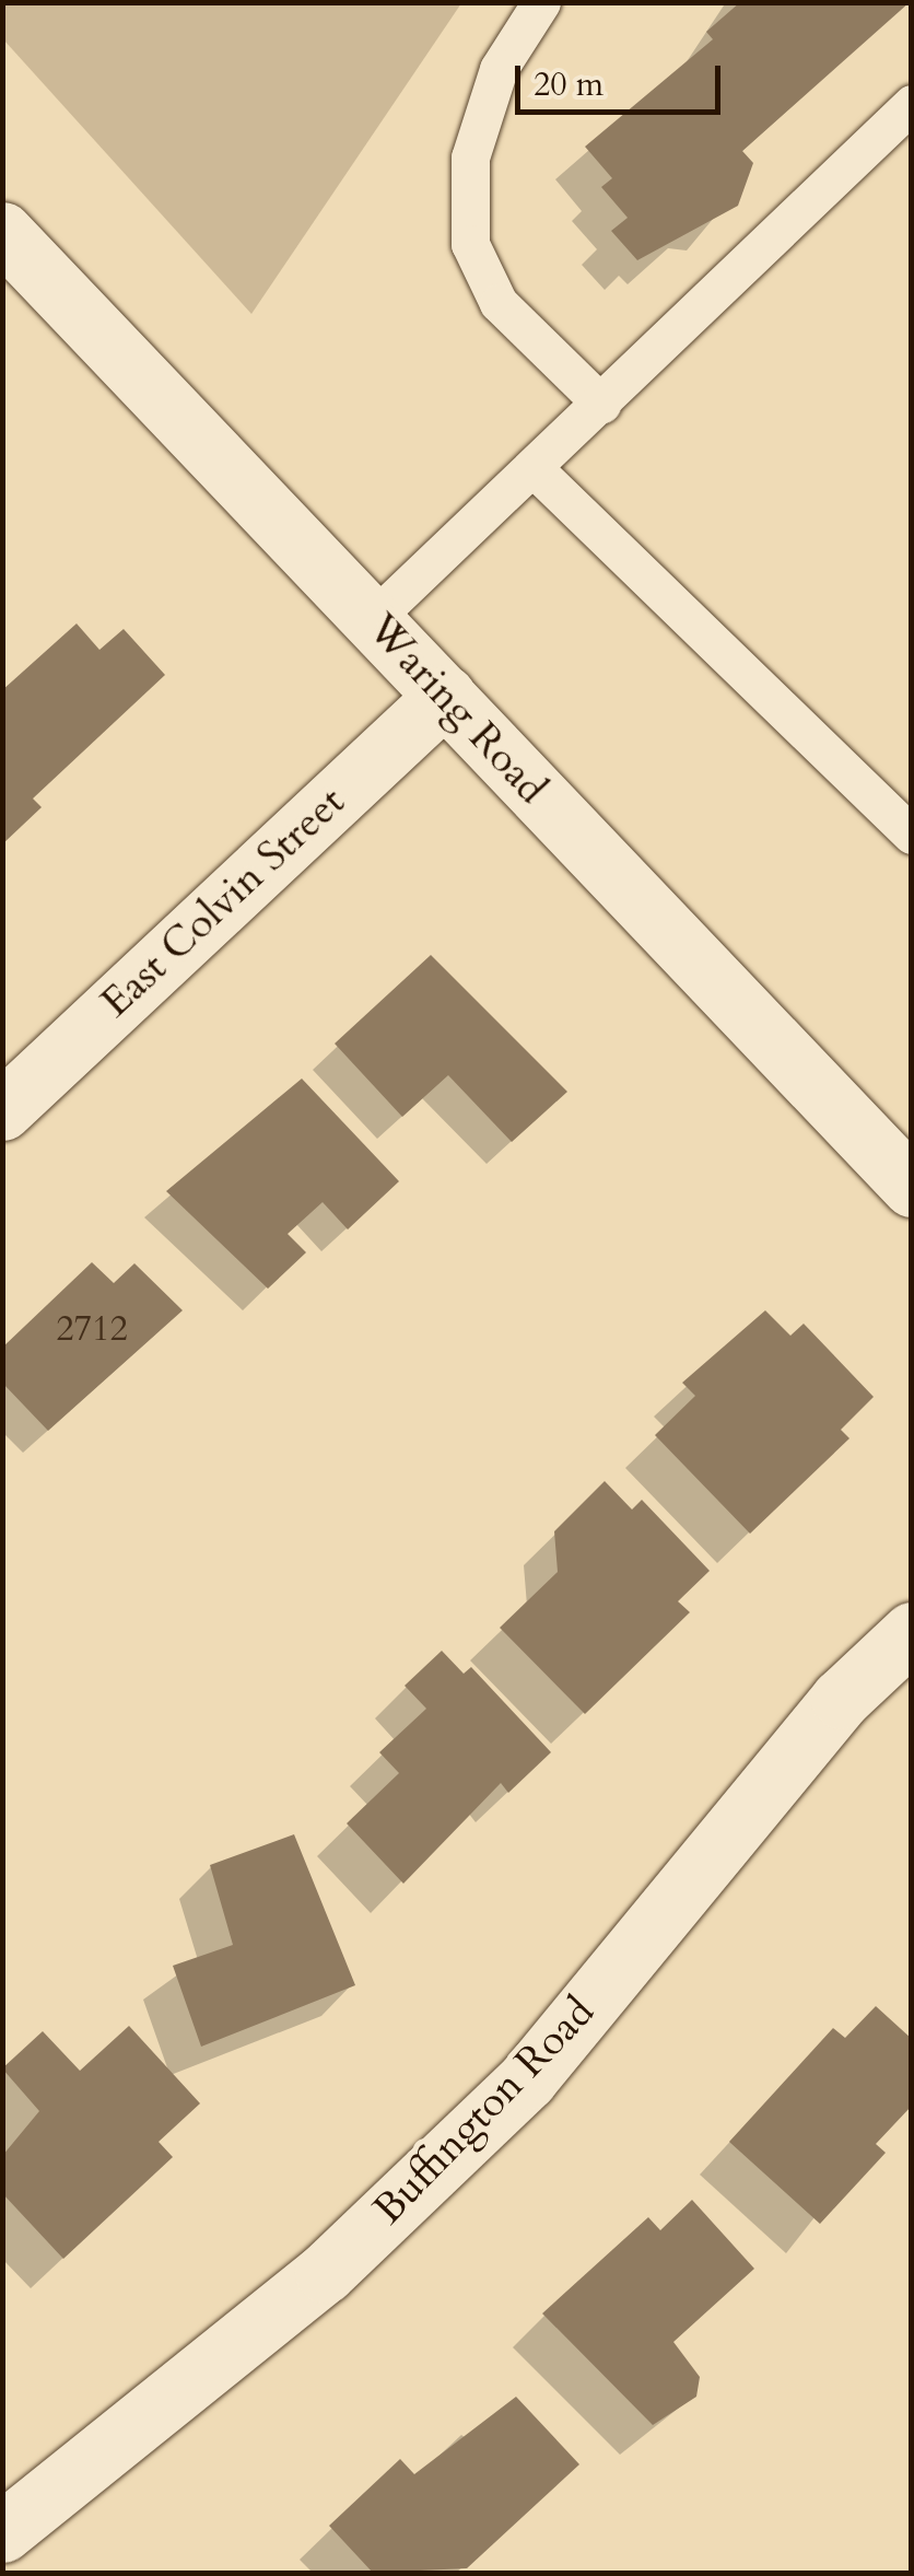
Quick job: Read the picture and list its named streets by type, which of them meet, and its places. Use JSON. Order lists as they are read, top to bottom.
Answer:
{
  "streets": {
    "street": ["Waring Road", "East Colvin Street", "Buffington Road"]
  },
  "crossings": [
    ["Waring Road", "East Colvin Street"]
  ],
  "house_numbers": ["2712"],
  "scale_bar": "20 m"
}
